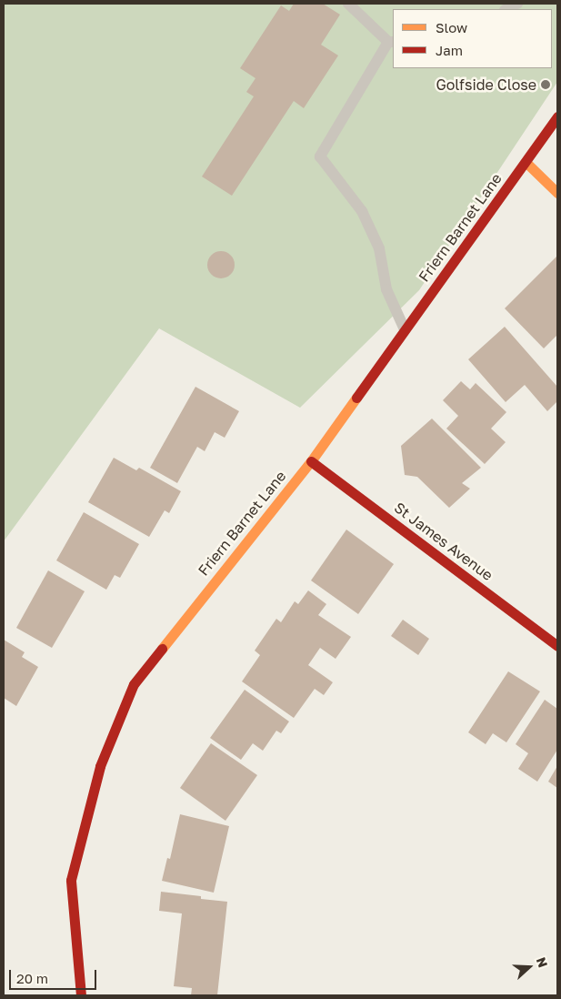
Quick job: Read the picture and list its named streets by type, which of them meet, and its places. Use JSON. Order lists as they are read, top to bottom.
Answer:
{
  "streets": {
    "main road": ["Friern Barnet Lane", "St James Avenue"]
  },
  "crossings": [
    ["Friern Barnet Lane", "St James Avenue"]
  ],
  "places": ["Golfside Close"],
  "legend": ["Slow", "Jam"],
  "scale_bar": "20 m",
  "north": "right"
}
